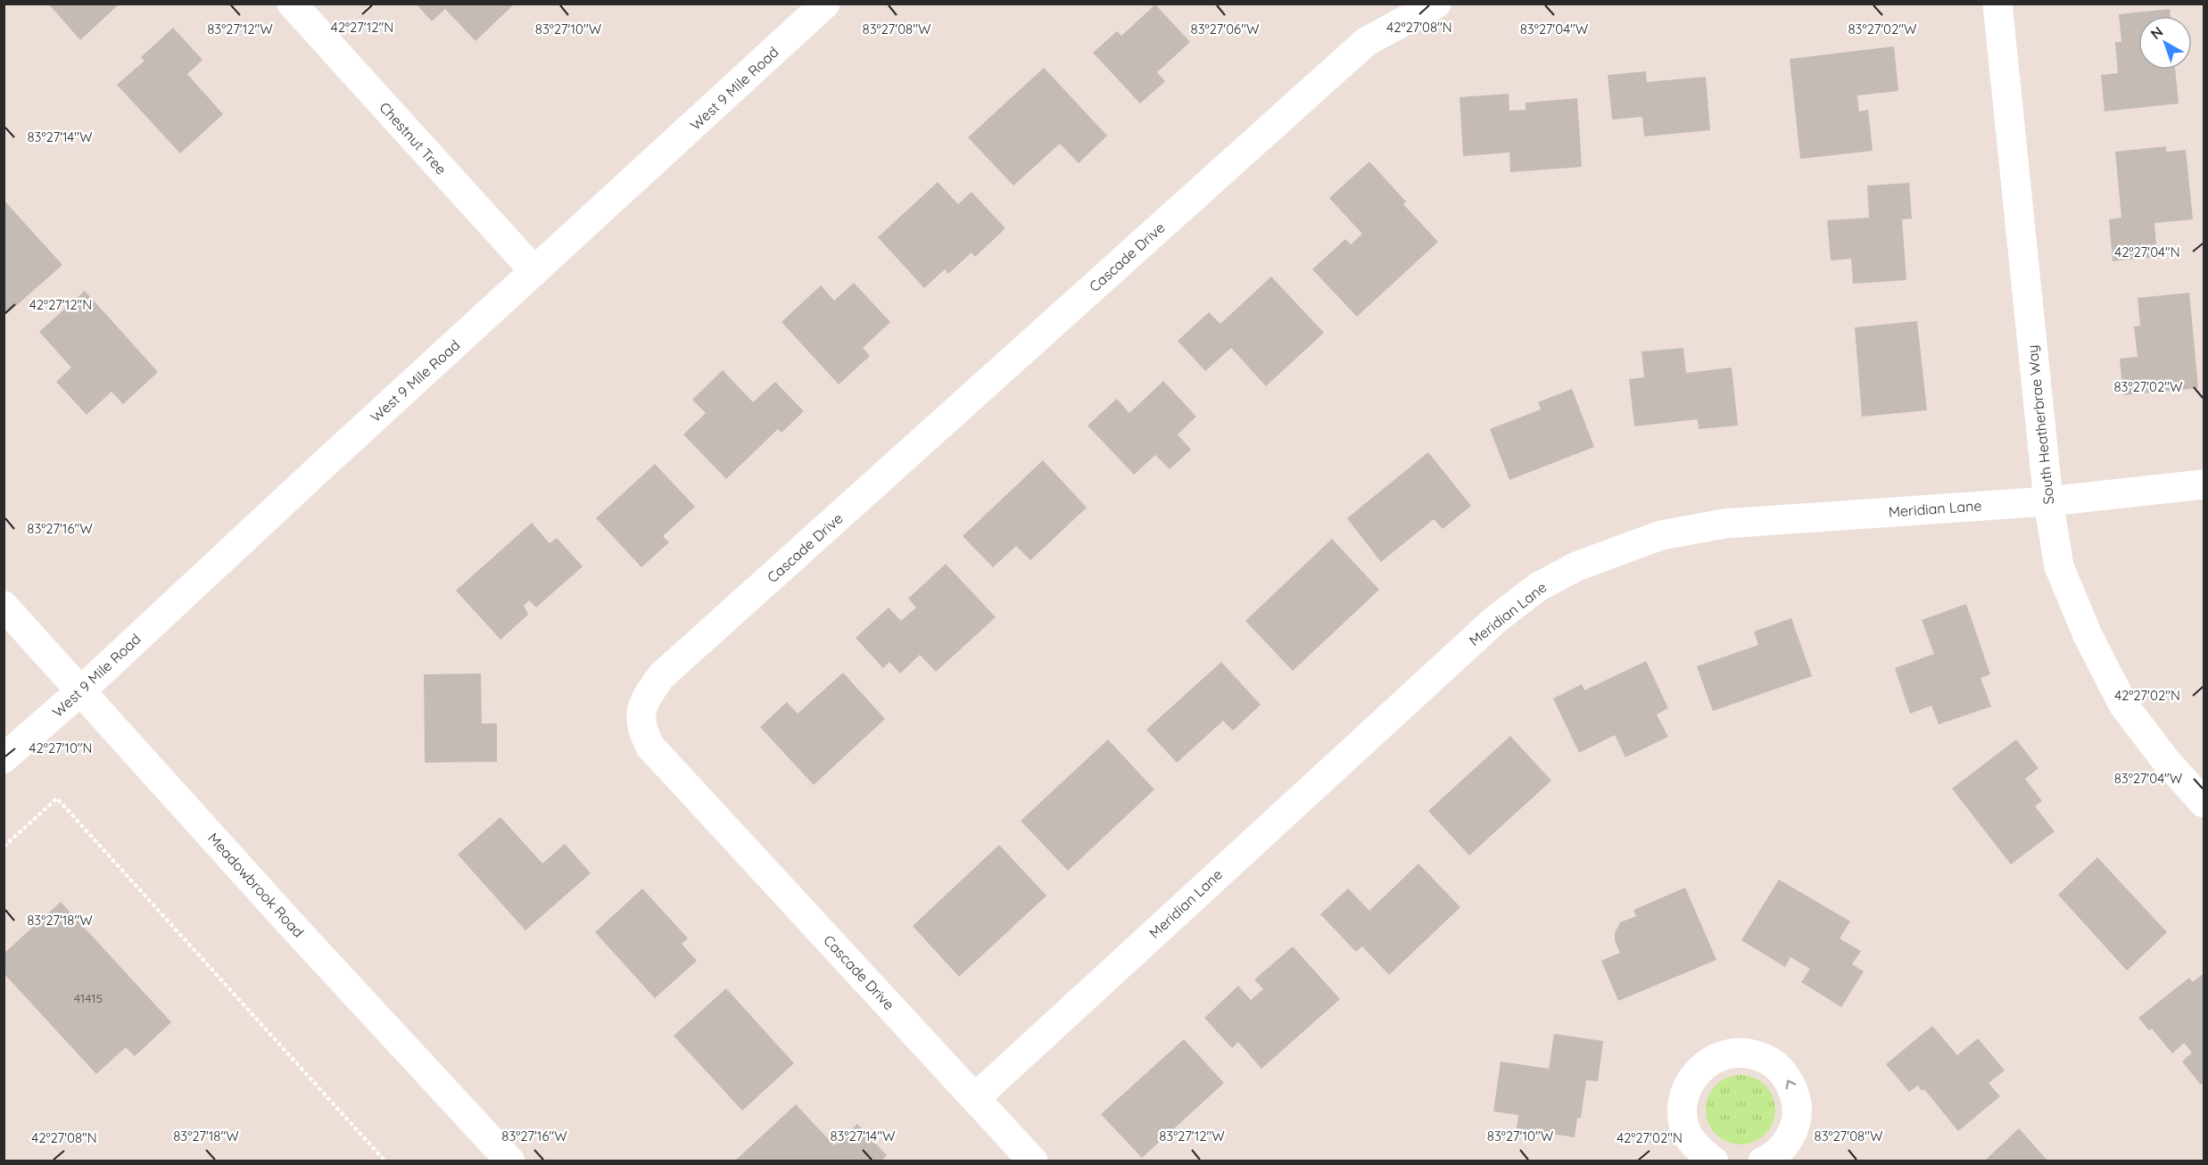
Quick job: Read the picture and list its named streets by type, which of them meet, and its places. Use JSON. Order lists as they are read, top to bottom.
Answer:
{
  "streets": {
    "street": [
      "West 9 Mile Road",
      "Chestnut Tree",
      "Cascade Drive",
      "South Heatherbrae Way",
      "Meridian Lane",
      "Meadowbrook Road"
    ]
  },
  "crossings": [
    ["West 9 Mile Road", "Chestnut Tree"],
    ["West 9 Mile Road", "Meadowbrook Road"],
    ["Cascade Drive", "Meridian Lane"],
    ["South Heatherbrae Way", "Meridian Lane"]
  ],
  "house_numbers": ["41415"],
  "north": "top left",
  "coordinates": [
    "42°27'12\"N",
    "42°27'08\"N",
    "83°27'12\"W",
    "83°27'10\"W",
    "83°27'08\"W",
    "83°27'06\"W",
    "83°27'04\"W",
    "83°27'02\"W",
    "83°27'14\"W",
    "42°27'04\"N",
    "83°27'16\"W",
    "42°27'02\"N",
    "42°27'10\"N",
    "83°27'18\"W"
  ]
}
